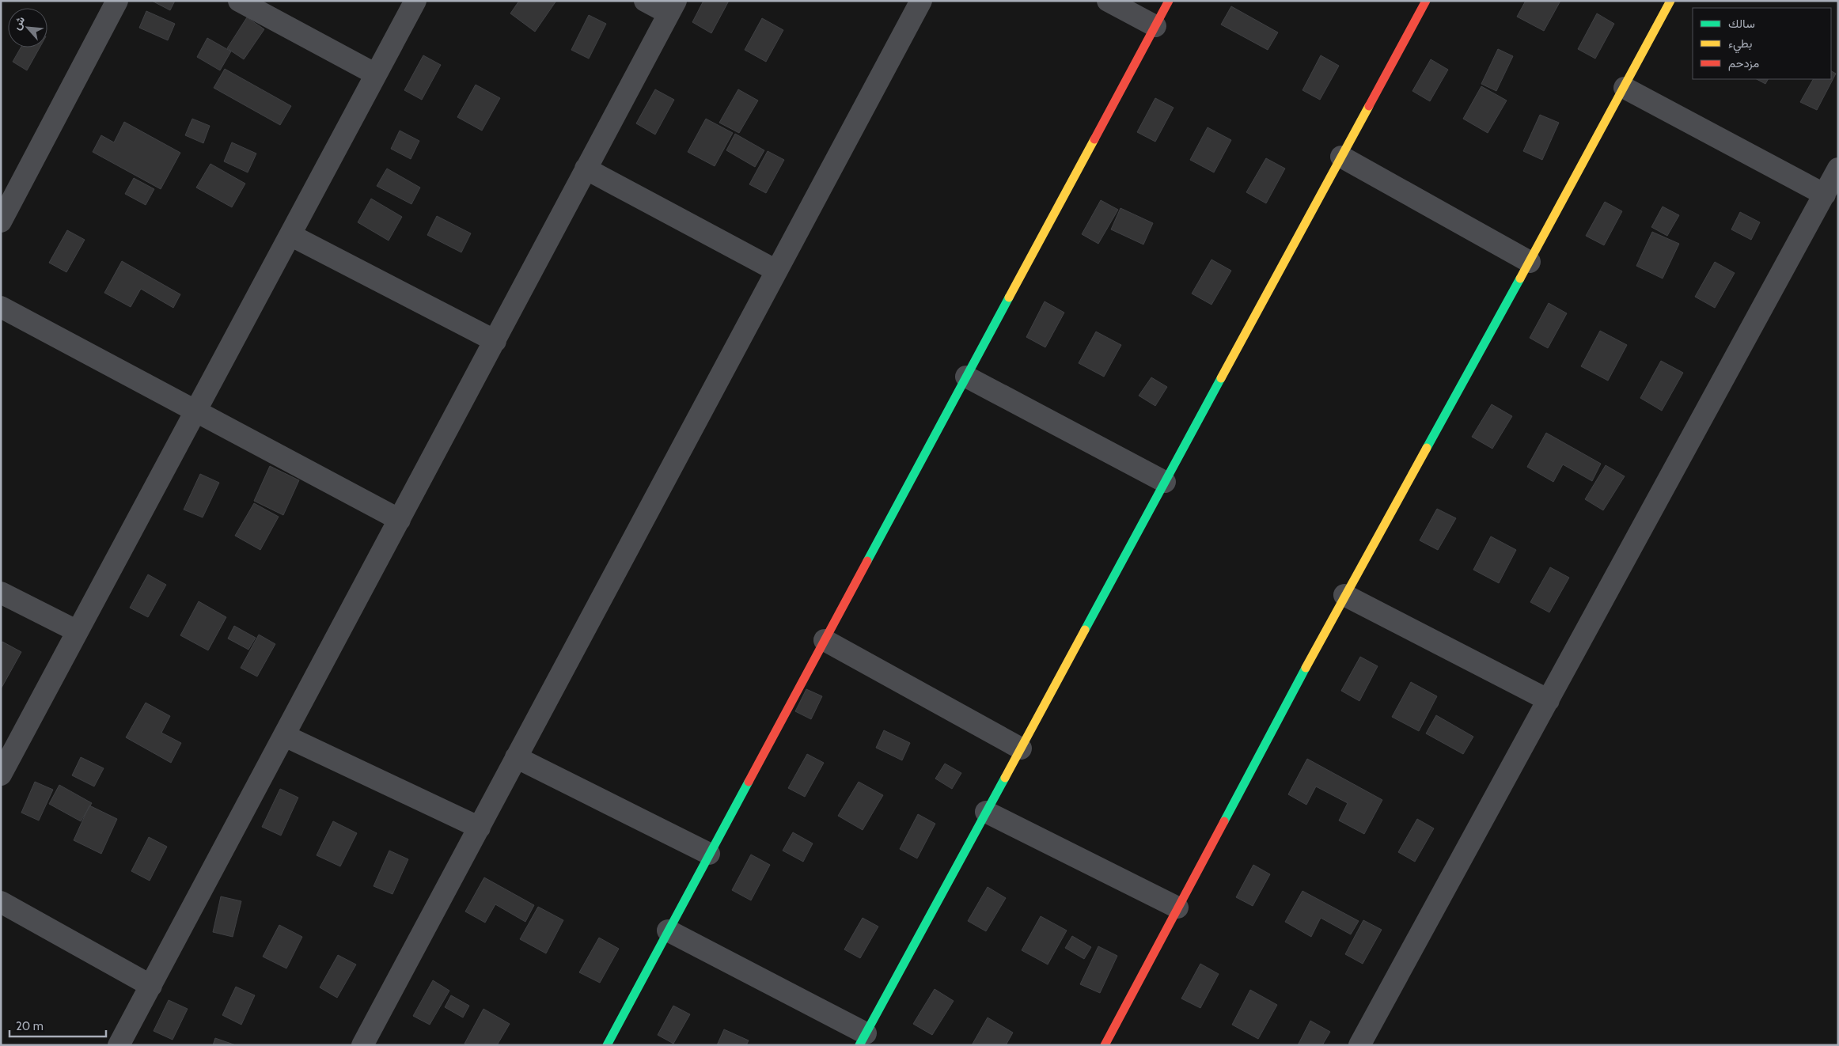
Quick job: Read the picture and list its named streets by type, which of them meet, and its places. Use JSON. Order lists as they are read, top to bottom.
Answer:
{
  "legend": ["سالك", "بطيء", "مزدحم"],
  "scale_bar": "20 m",
  "north": "top left"
}
